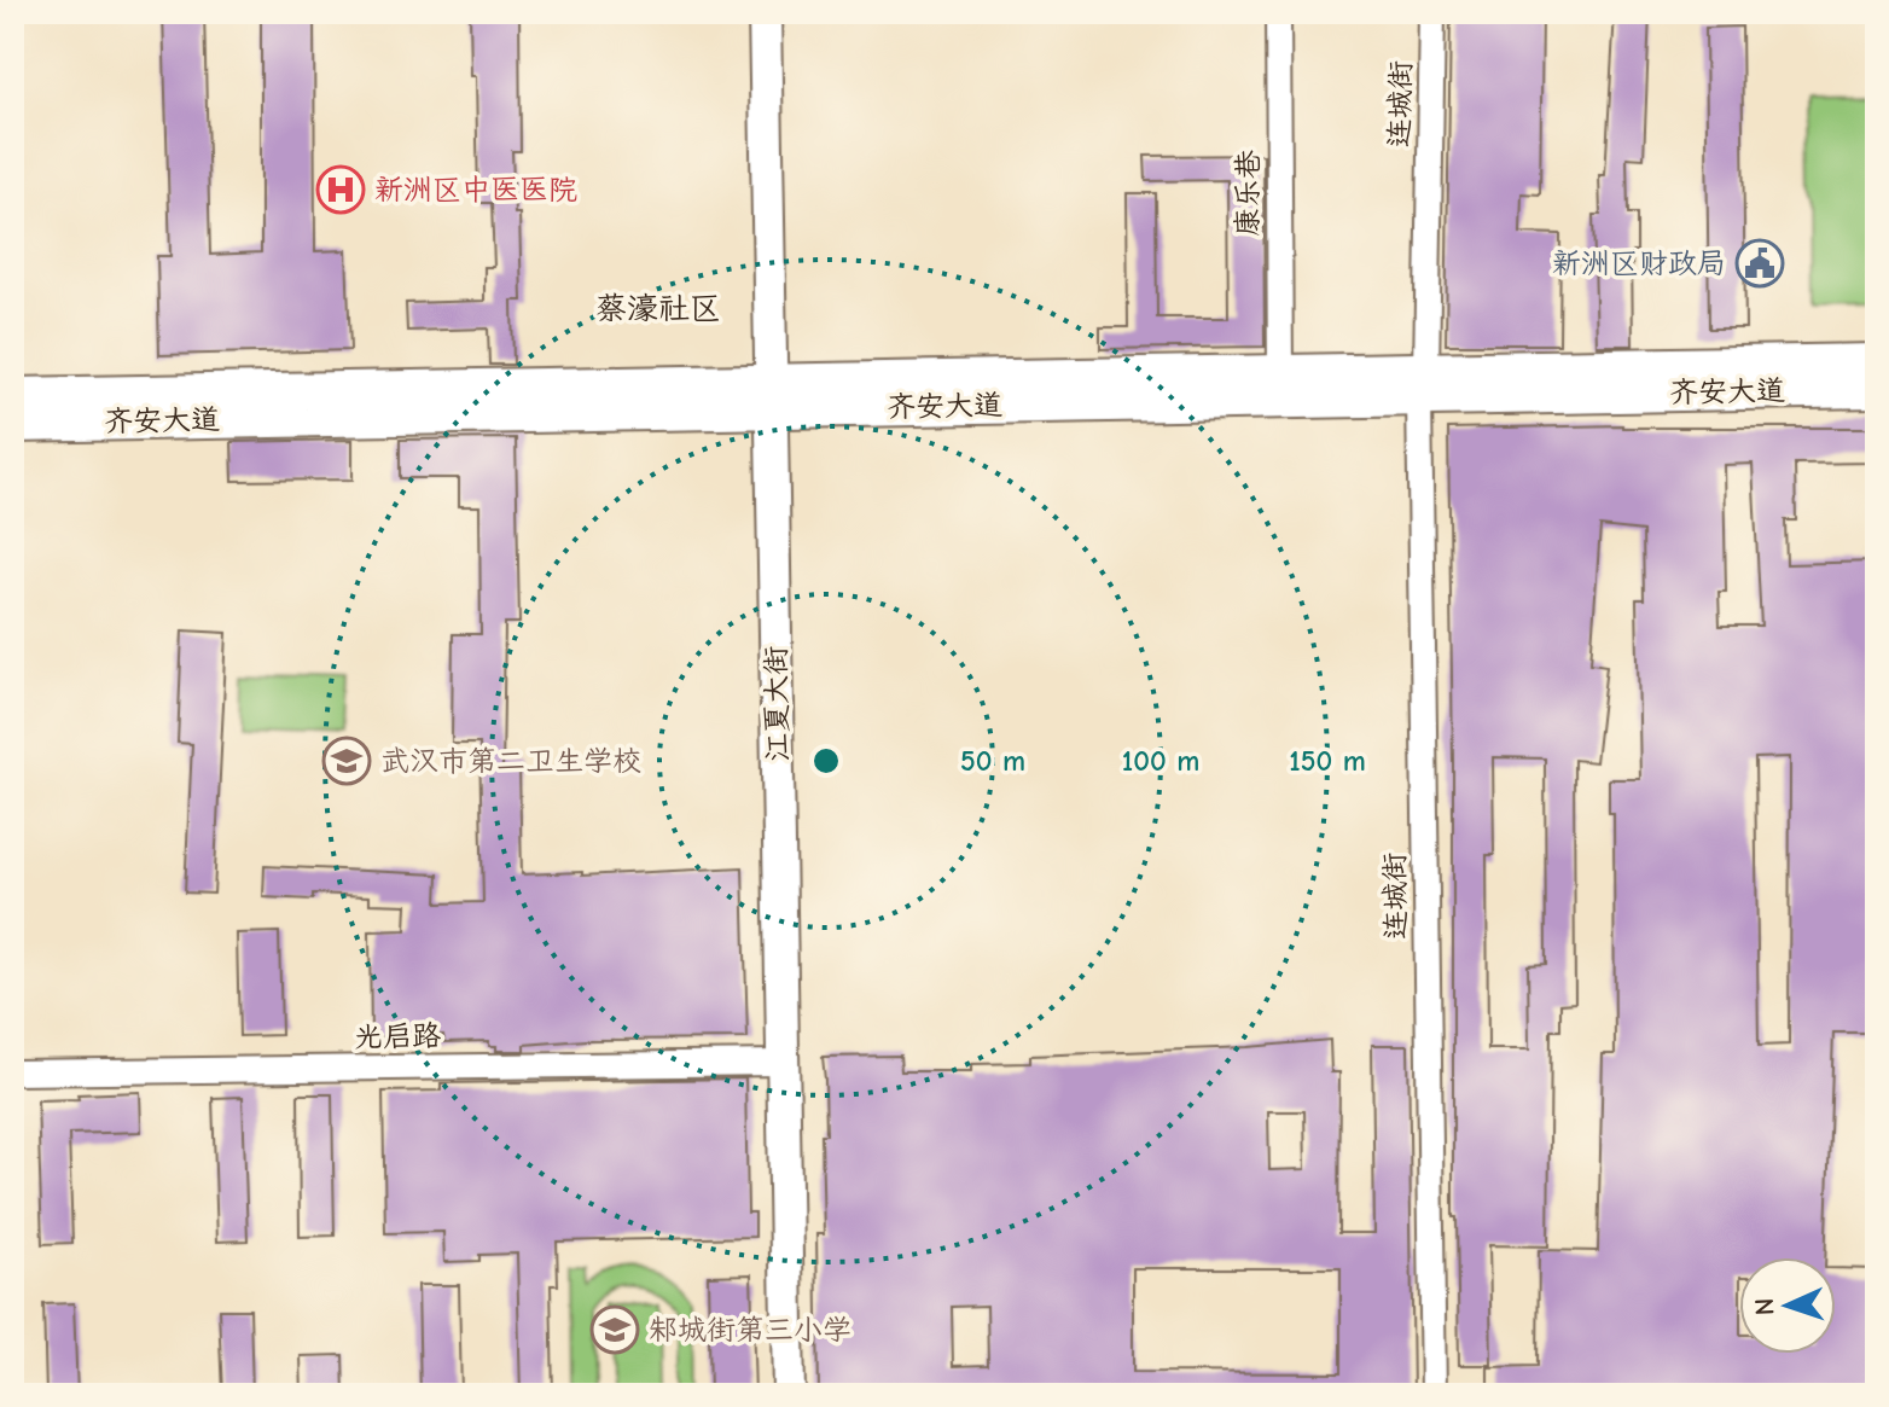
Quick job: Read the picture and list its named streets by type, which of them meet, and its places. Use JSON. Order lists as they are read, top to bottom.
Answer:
{
  "streets": {
    "main road": ["齐安大道"],
    "street": [
      "连城街",
      "康乐巷",
      "江夏大街",
      "光启路"
    ]
  },
  "crossings": [
    ["连城街", "齐安大道"],
    ["康乐巷", "齐安大道"],
    ["齐安大道", "江夏大街"],
    ["江夏大街", "光启路"]
  ],
  "districts": ["蔡濠社区"],
  "places": {
    "hospital": ["新洲区中医医院"],
    "public building": ["新洲区财政局"],
    "school or university": ["武汉市第二卫生学校", "邾城街第三小学"]
  },
  "north": "left",
  "rings": ["50 m", "100 m", "150 m"]
}
